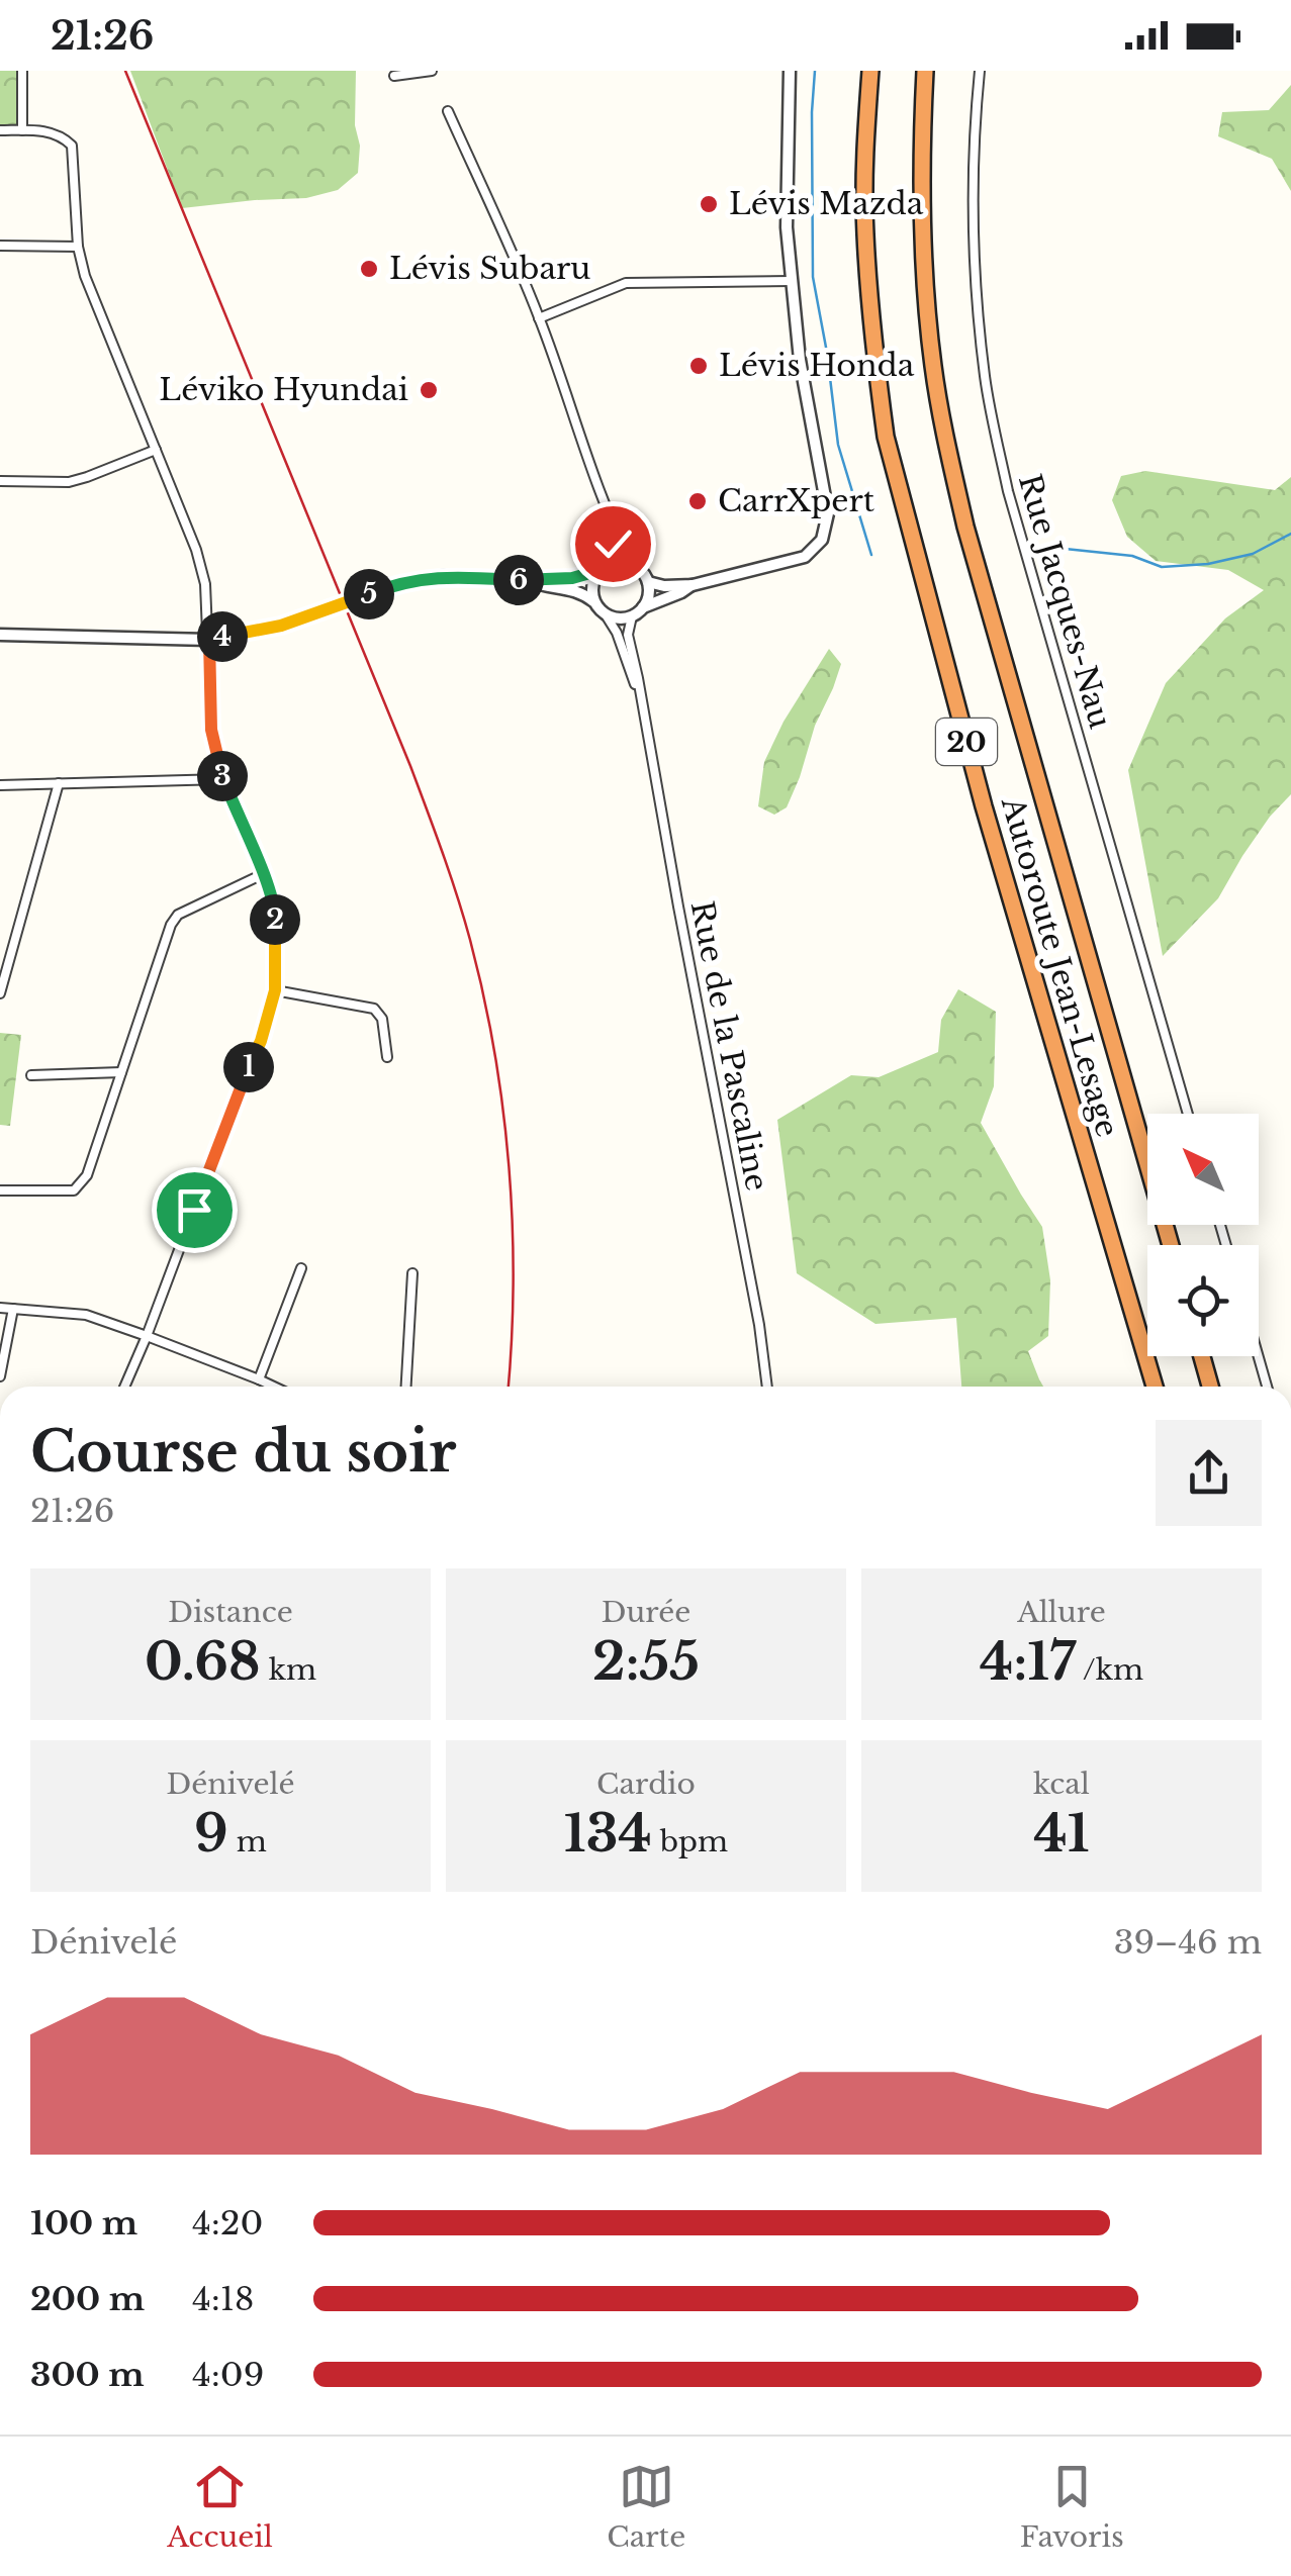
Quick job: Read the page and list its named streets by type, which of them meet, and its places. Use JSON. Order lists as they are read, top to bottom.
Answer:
{
  "streets": {
    "highway": ["20", "Autoroute Jean-Lesage"],
    "street": ["Rue Jacques-Nau", "Rue de la Pascaline"]
  },
  "places": [
    "Lévis Mazda",
    "Lévis Subaru",
    "Lévis Honda",
    "Léviko Hyundai",
    "CarrXpert"
  ],
  "north": "top left",
  "page": {
    "status": "21:26",
    "pins": [
      "6",
      "5",
      "4",
      "3",
      "2",
      "1"
    ],
    "heading": ["Course du soir", "21:26"],
    "stats": [
      ["Distance", "0.68 km"],
      ["Durée", "2:55"],
      ["Allure", "4:17 /km"],
      ["Dénivelé", "9 m"],
      ["Cardio", "134 bpm"],
      ["kcal", "41"]
    ],
    "chart": ["Dénivelé", "39–46 m"],
    "list": [
      {
        "name": "100 m",
        "note": "4:20"
      },
      {
        "name": "200 m",
        "note": "4:18"
      },
      {
        "name": "300 m",
        "note": "4:09"
      }
    ],
    "tabs": ["Accueil", "Carte", "Favoris"]
  }
}
